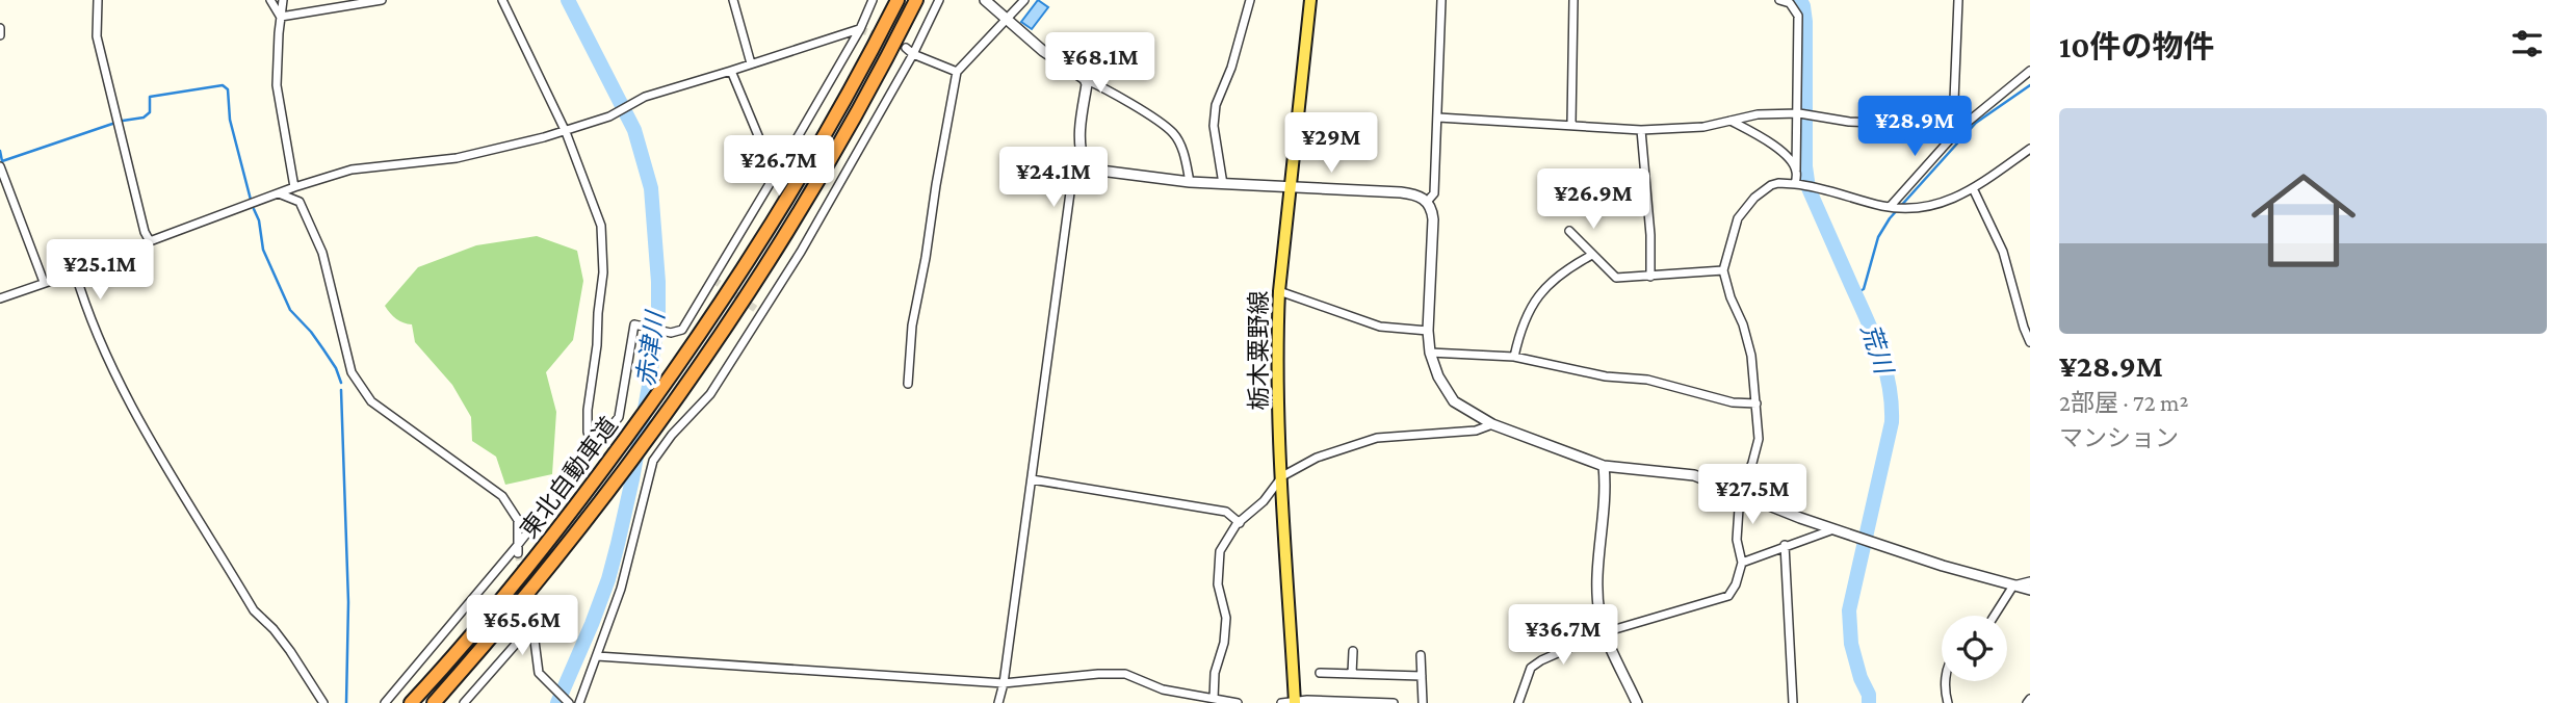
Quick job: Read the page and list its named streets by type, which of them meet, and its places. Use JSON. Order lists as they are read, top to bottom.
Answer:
{
  "streets": {
    "highway": ["東北自動車道"],
    "main road": ["栃木粟野線"]
  },
  "water": ["荒川", "赤津川"],
  "page": {
    "heading": "10件の物件",
    "price": [
      "¥68.1M",
      "¥28.9M",
      "¥29M",
      "¥26.7M",
      "¥24.1M",
      "¥26.9M",
      "¥25.1M",
      "¥27.5M",
      "¥65.6M",
      "¥36.7M"
    ],
    "list": [
      {
        "name": "¥28.9M",
        "note": "2部屋 · 72 m² · マンション"
      }
    ]
  }
}
